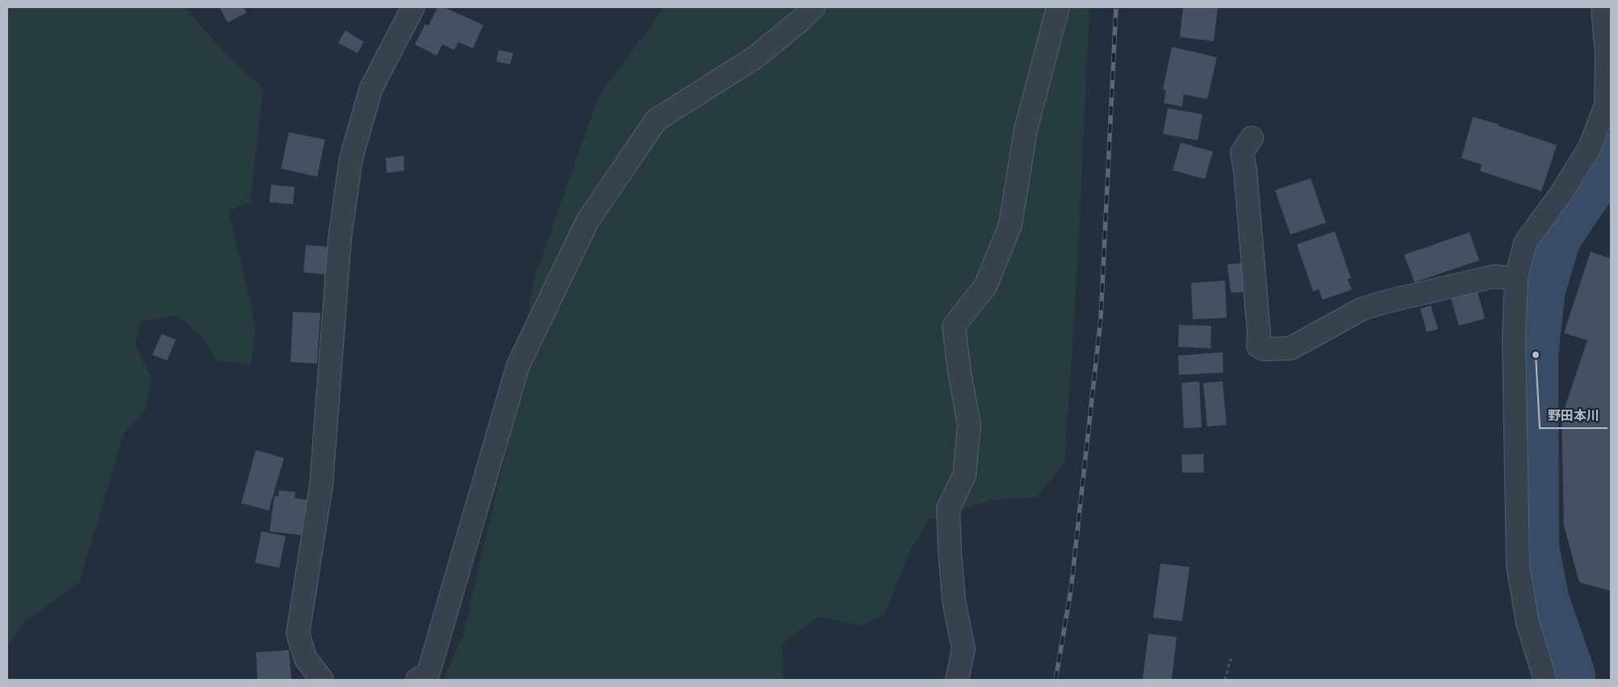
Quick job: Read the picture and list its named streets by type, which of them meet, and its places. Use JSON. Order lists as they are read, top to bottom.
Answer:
{
  "places": ["野田本川"]
}
